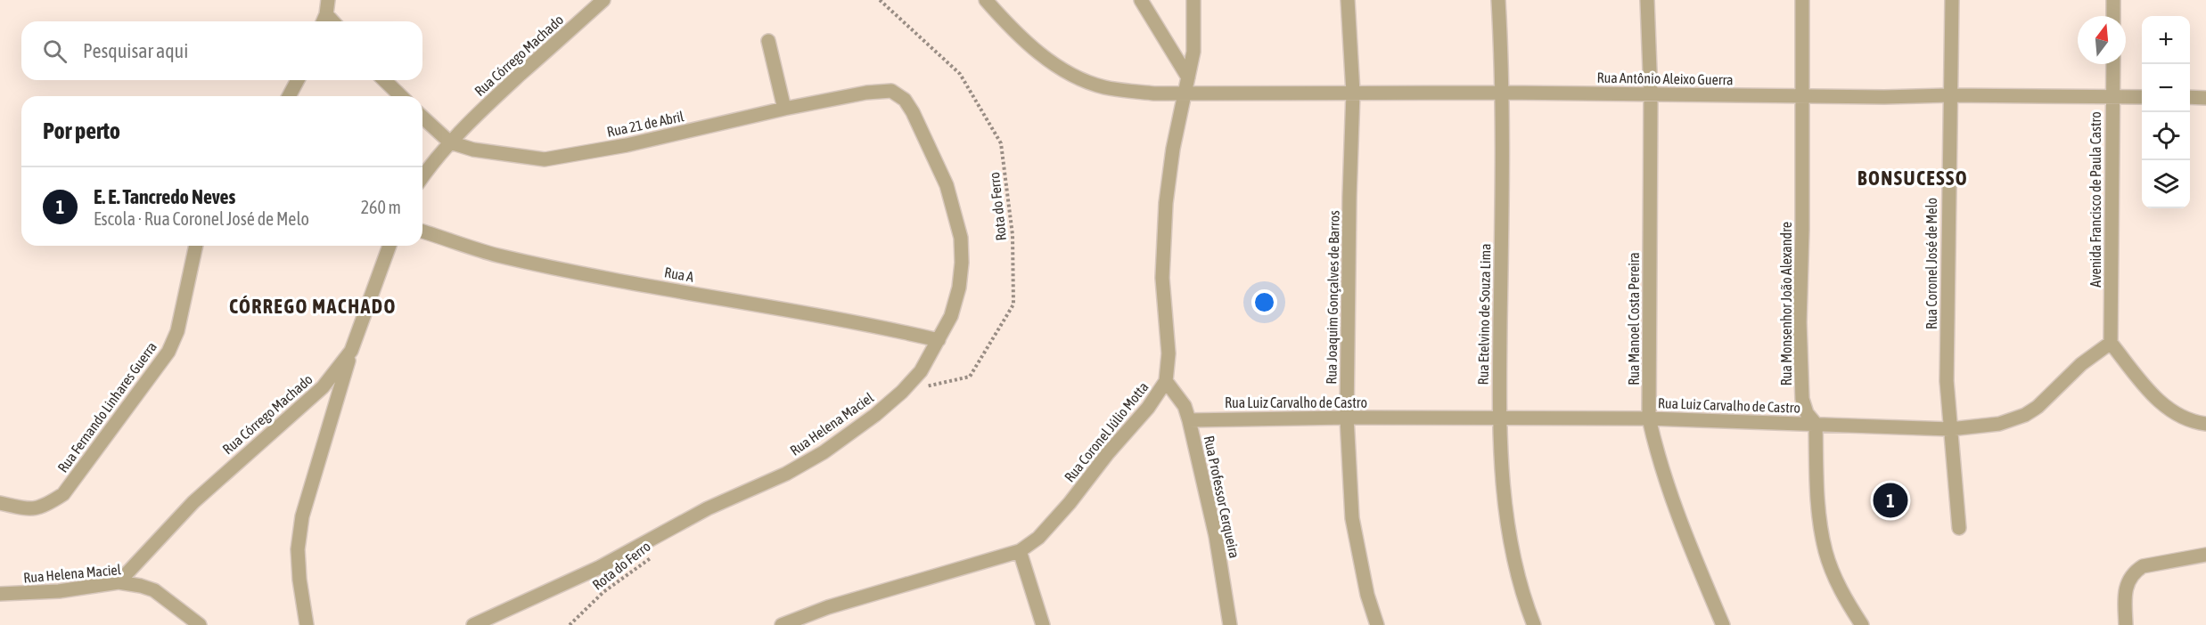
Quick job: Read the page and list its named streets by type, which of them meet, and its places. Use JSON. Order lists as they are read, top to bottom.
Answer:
{
  "streets": {
    "street": [
      "Rua Córrego Machado",
      "Rua Antônio Aleixo Guerra",
      "Rua 21 de Abril",
      "Avenida Francisco de Paula Castro",
      "Rua Coronel José de Melo",
      "Rua A",
      "Rua Joaquim Gonçalves de Barros",
      "Rua Monsenhor João Alexandre",
      "Rua Etelvino de Souza Lima",
      "Rua Manoel Costa Pereira",
      "Rua Luiz Carvalho de Castro",
      "Rua Fernando Linhares Guerra",
      "Rua Helena Maciel",
      "Rua Coronel Júlio Motta",
      "Rua Professor Cerqueira"
    ],
    "path": ["Rota do Ferro"]
  },
  "crossings": [
    ["Rua Córrego Machado", "Rua 21 de Abril"],
    ["Rua Córrego Machado", "Rua Helena Maciel"],
    ["Rua Antônio Aleixo Guerra", "Avenida Francisco de Paula Castro"],
    ["Rua Antônio Aleixo Guerra", "Rua Coronel José de Melo"],
    ["Rua Antônio Aleixo Guerra", "Rua Joaquim Gonçalves de Barros"],
    ["Rua Antônio Aleixo Guerra", "Rua Monsenhor João Alexandre"],
    ["Rua Antônio Aleixo Guerra", "Rua Etelvino de Souza Lima"],
    ["Rua Antônio Aleixo Guerra", "Rua Manoel Costa Pereira"],
    ["Rua Antônio Aleixo Guerra", "Rua Coronel Júlio Motta"],
    ["Rua 21 de Abril", "Rua Helena Maciel"],
    ["Avenida Francisco de Paula Castro", "Rua Luiz Carvalho de Castro"],
    ["Rota do Ferro", "Rua Helena Maciel"],
    ["Rua Coronel José de Melo", "Rua Luiz Carvalho de Castro"],
    ["Rua A", "Rua Helena Maciel"],
    ["Rua Joaquim Gonçalves de Barros", "Rua Luiz Carvalho de Castro"],
    ["Rua Monsenhor João Alexandre", "Rua Luiz Carvalho de Castro"],
    ["Rua Etelvino de Souza Lima", "Rua Luiz Carvalho de Castro"],
    ["Rua Manoel Costa Pereira", "Rua Luiz Carvalho de Castro"],
    ["Rua Luiz Carvalho de Castro", "Rua Professor Cerqueira"],
    ["Rua Coronel Júlio Motta", "Rua Professor Cerqueira"]
  ],
  "districts": ["BONSUCESSO", "CÓRREGO MACHADO"],
  "north": "top",
  "page": {
    "map_buttons": ["+", "−"],
    "search": "Pesquisar aqui",
    "heading": "Por perto",
    "list": [
      {
        "mark": "1",
        "name": "E. E. Tancredo Neves",
        "note": "Escola · Rua Coronel José de Melo",
        "value": "260 m"
      }
    ],
    "pins": "1"
  }
}
